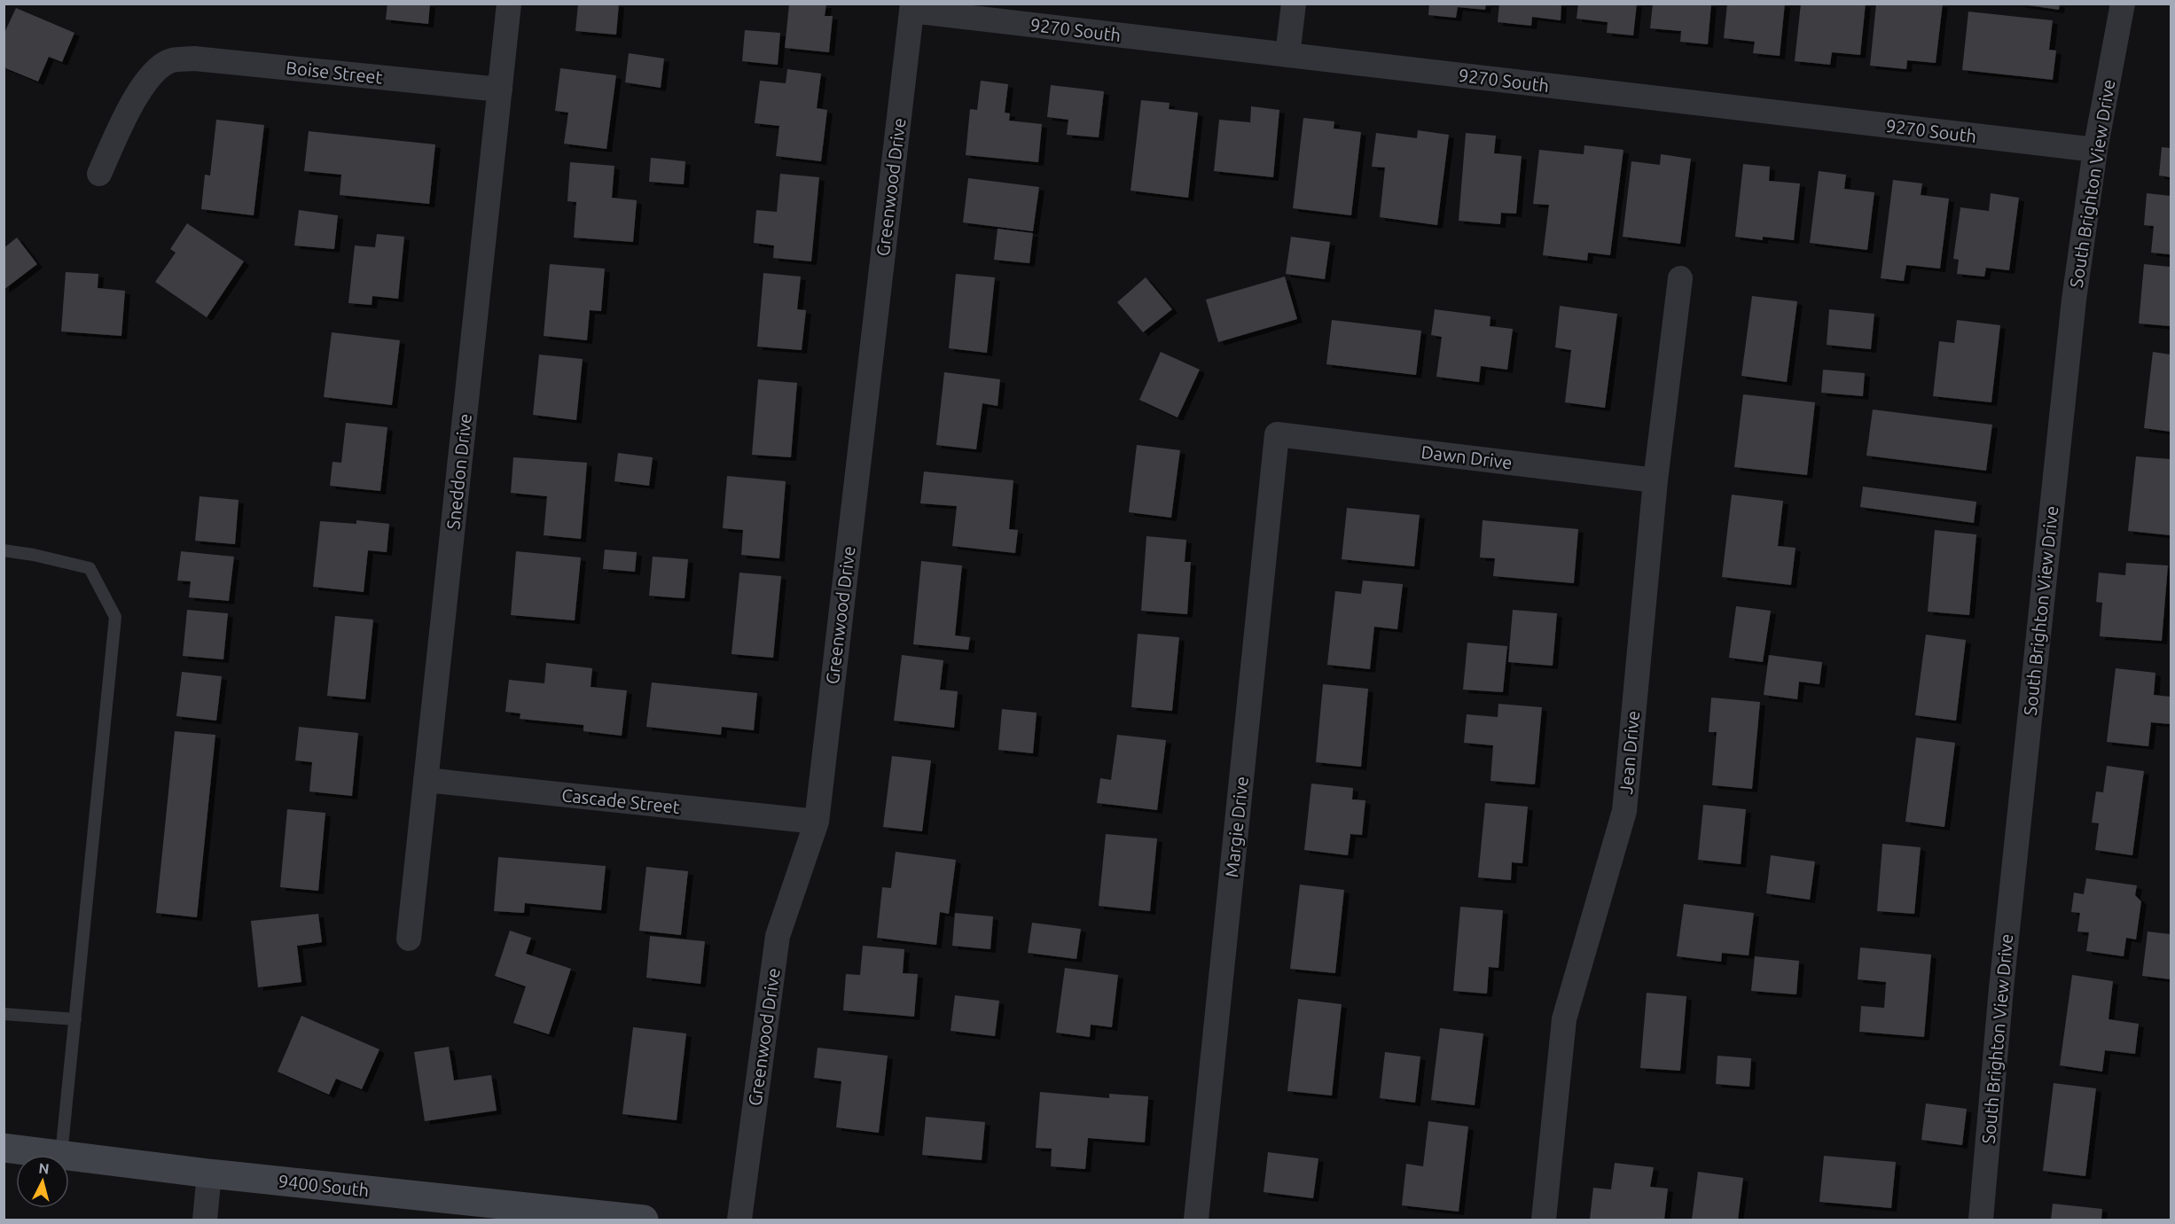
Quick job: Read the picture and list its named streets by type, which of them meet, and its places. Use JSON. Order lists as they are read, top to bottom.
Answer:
{
  "streets": {
    "street": [
      "9270 South",
      "Boise Street",
      "South Brighton View Drive",
      "Greenwood Drive",
      "Dawn Drive",
      "Sneddon Drive",
      "Jean Drive",
      "Cascade Street",
      "Margie Drive",
      "9400 South"
    ]
  },
  "crossings": [
    ["9270 South", "South Brighton View Drive"],
    ["9270 South", "Greenwood Drive"],
    ["Boise Street", "Sneddon Drive"],
    ["Greenwood Drive", "Cascade Street"],
    ["Dawn Drive", "Jean Drive"],
    ["Dawn Drive", "Margie Drive"],
    ["Sneddon Drive", "Cascade Street"]
  ],
  "north": "top"
}
